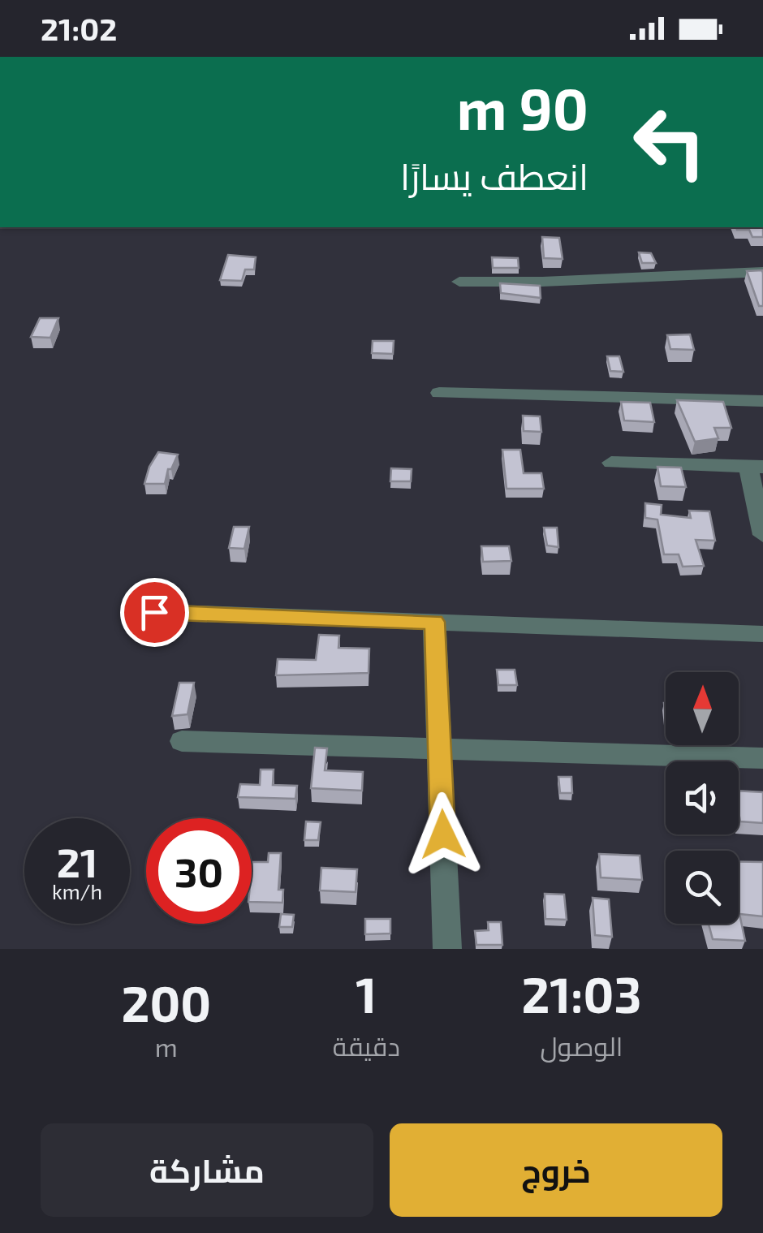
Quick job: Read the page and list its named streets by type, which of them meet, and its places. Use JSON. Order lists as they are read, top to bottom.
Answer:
{
  "north": "top",
  "page": {
    "status": "21:02",
    "turn": ["90 m", "انعطف يسارًا"],
    "speed": "21 km/h",
    "limit": "30",
    "eta": [
      "21:03",
      "الوصول",
      "1",
      "دقيقة",
      "200",
      "m"
    ],
    "buttons": ["خروج", "مشاركة"]
  }
}
